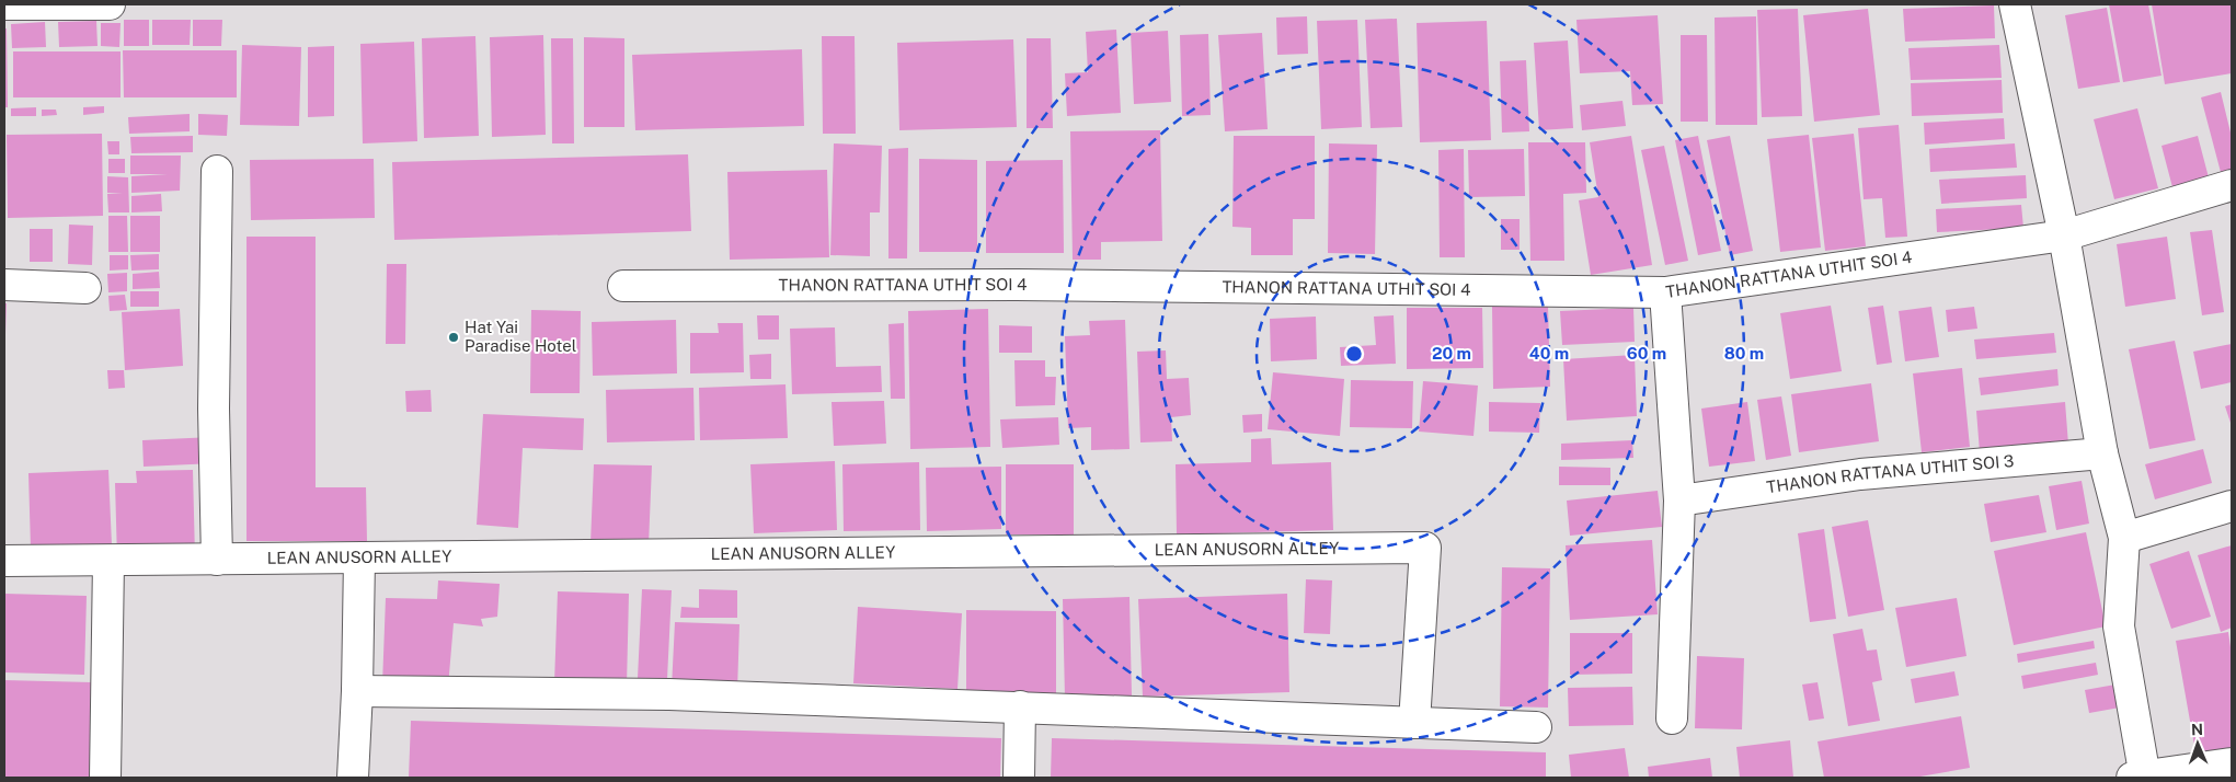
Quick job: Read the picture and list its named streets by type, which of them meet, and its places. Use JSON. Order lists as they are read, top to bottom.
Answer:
{
  "streets": {
    "street": ["THANON RATTANA UTHIT SOI 4", "THANON RATTANA UTHIT SOI 3", "LEAN ANUSORN ALLEY"]
  },
  "places": ["Hat Yai Paradise Hotel"],
  "north": "top",
  "rings": [
    "20 m",
    "40 m",
    "60 m",
    "80 m"
  ]
}
